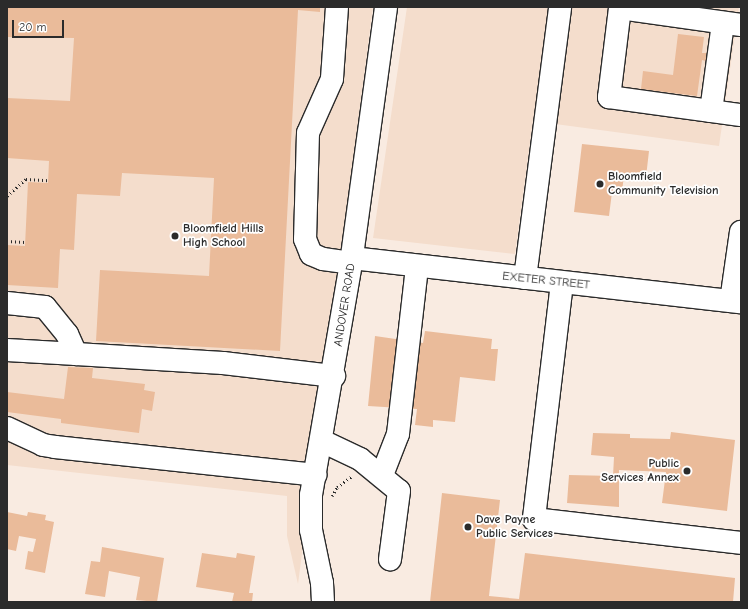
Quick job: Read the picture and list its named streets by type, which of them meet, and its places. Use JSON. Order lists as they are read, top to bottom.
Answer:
{
  "streets": {
    "street": ["EXETER STREET", "ANDOVER ROAD"]
  },
  "crossings": [
    ["EXETER STREET", "ANDOVER ROAD"]
  ],
  "places": [
    "Bloomfield Community Television",
    "Bloomfield Hills High School",
    "Public Services Annex",
    "Dave Payne Public Services"
  ],
  "scale_bar": "20 m"
}
